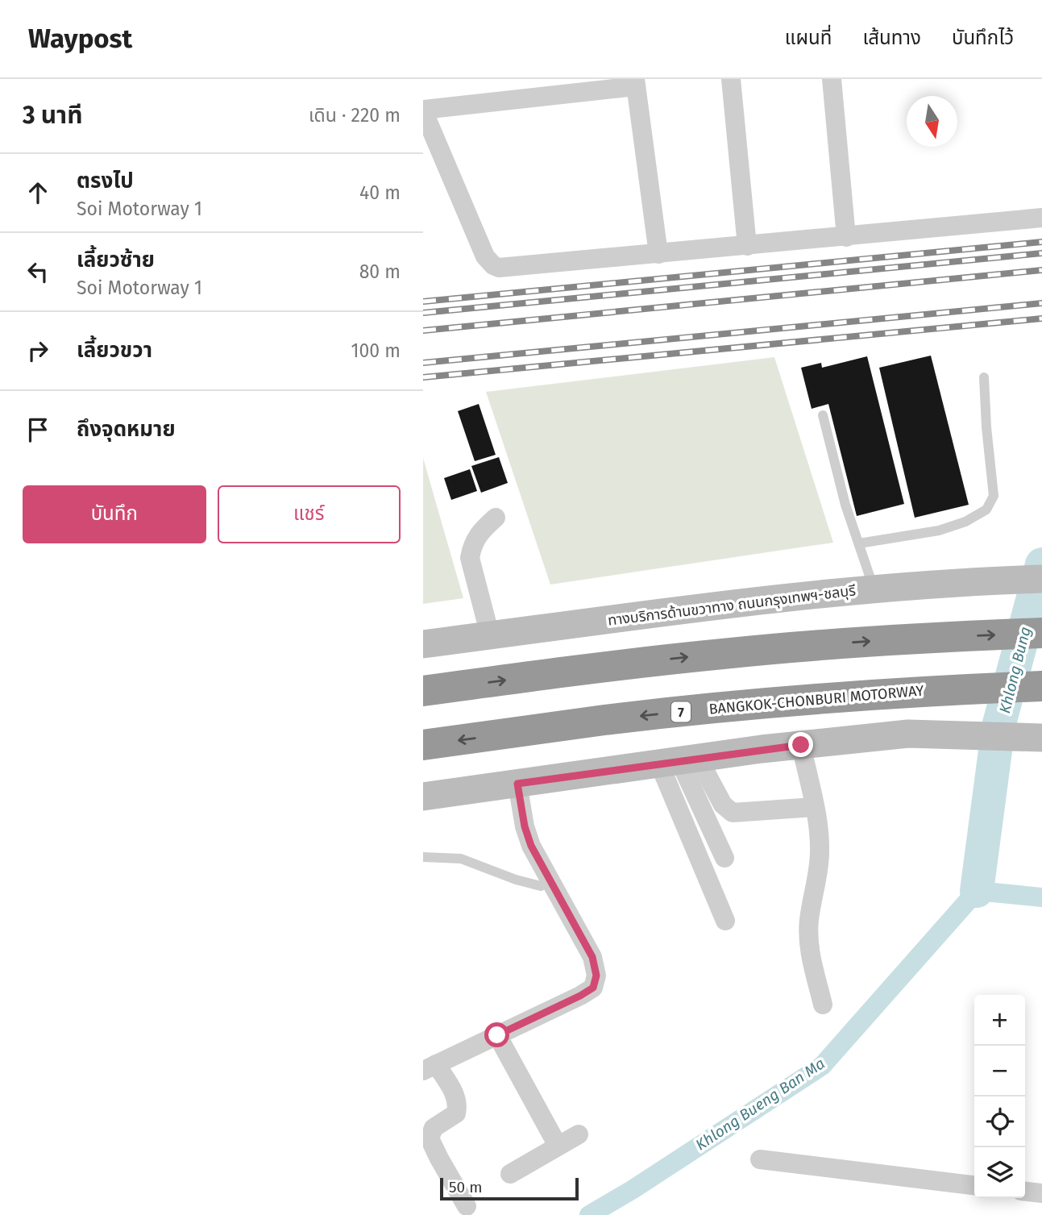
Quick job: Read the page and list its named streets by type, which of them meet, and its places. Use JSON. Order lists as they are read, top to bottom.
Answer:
{
  "streets": {
    "highway": ["BANGKOK-CHONBURI MOTORWAY", "7"],
    "main road": ["ทางบริการด้านขวาทาง ถนนกรุงเทพฯ-ชลบุรี"]
  },
  "water": ["Khlong Bung", "Khlong Bueng Ban Ma"],
  "scale_bar": "50 m",
  "north": "bottom",
  "page": {
    "header": "Waypost",
    "nav": ["แผนที่", "เส้นทาง", "บันทึกไว้"],
    "heading": ["3 นาที", "เดิน · 220 m"],
    "list": [
      ["ตรงไป", "Soi Motorway 1", "40 m"],
      ["เลี้ยวซ้าย", "Soi Motorway 1", "80 m"],
      ["เลี้ยวขวา", "100 m"],
      "ถึงจุดหมาย"
    ],
    "buttons": ["บันทึก", "แชร์"],
    "map_buttons": ["+", "−"],
    "scale": "50 m"
  }
}
